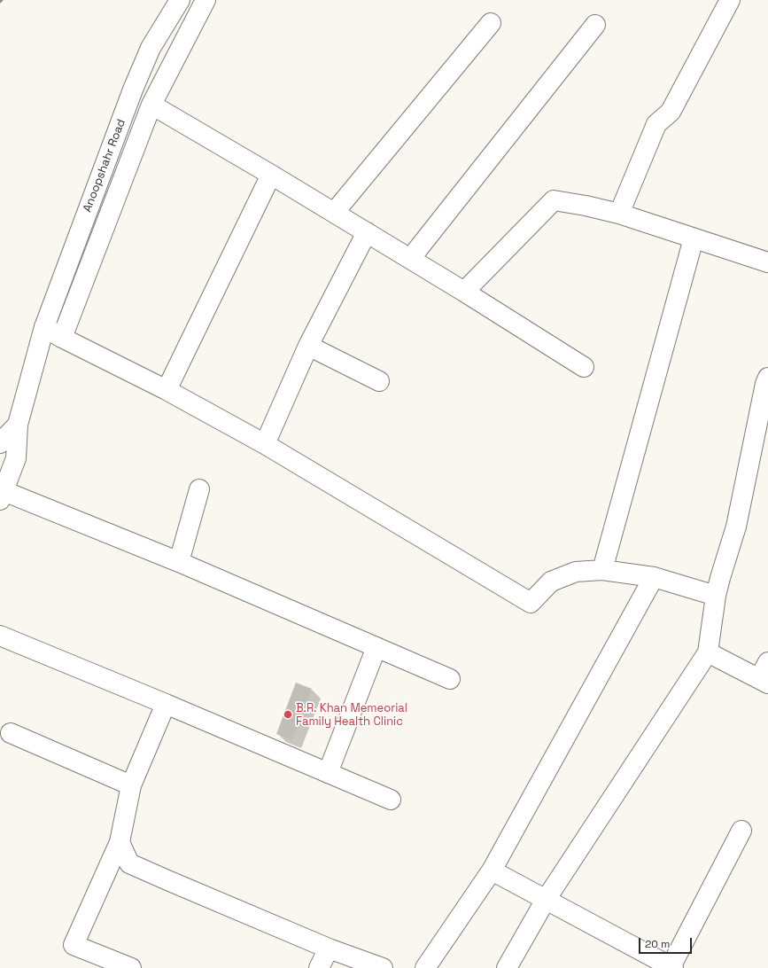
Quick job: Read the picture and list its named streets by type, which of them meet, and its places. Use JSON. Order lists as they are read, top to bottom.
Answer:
{
  "streets": {
    "street": ["Anoopshahr Road"]
  },
  "places": ["B.R. Khan Memeorial Family Health Clinic"],
  "scale_bar": "20 m"
}
